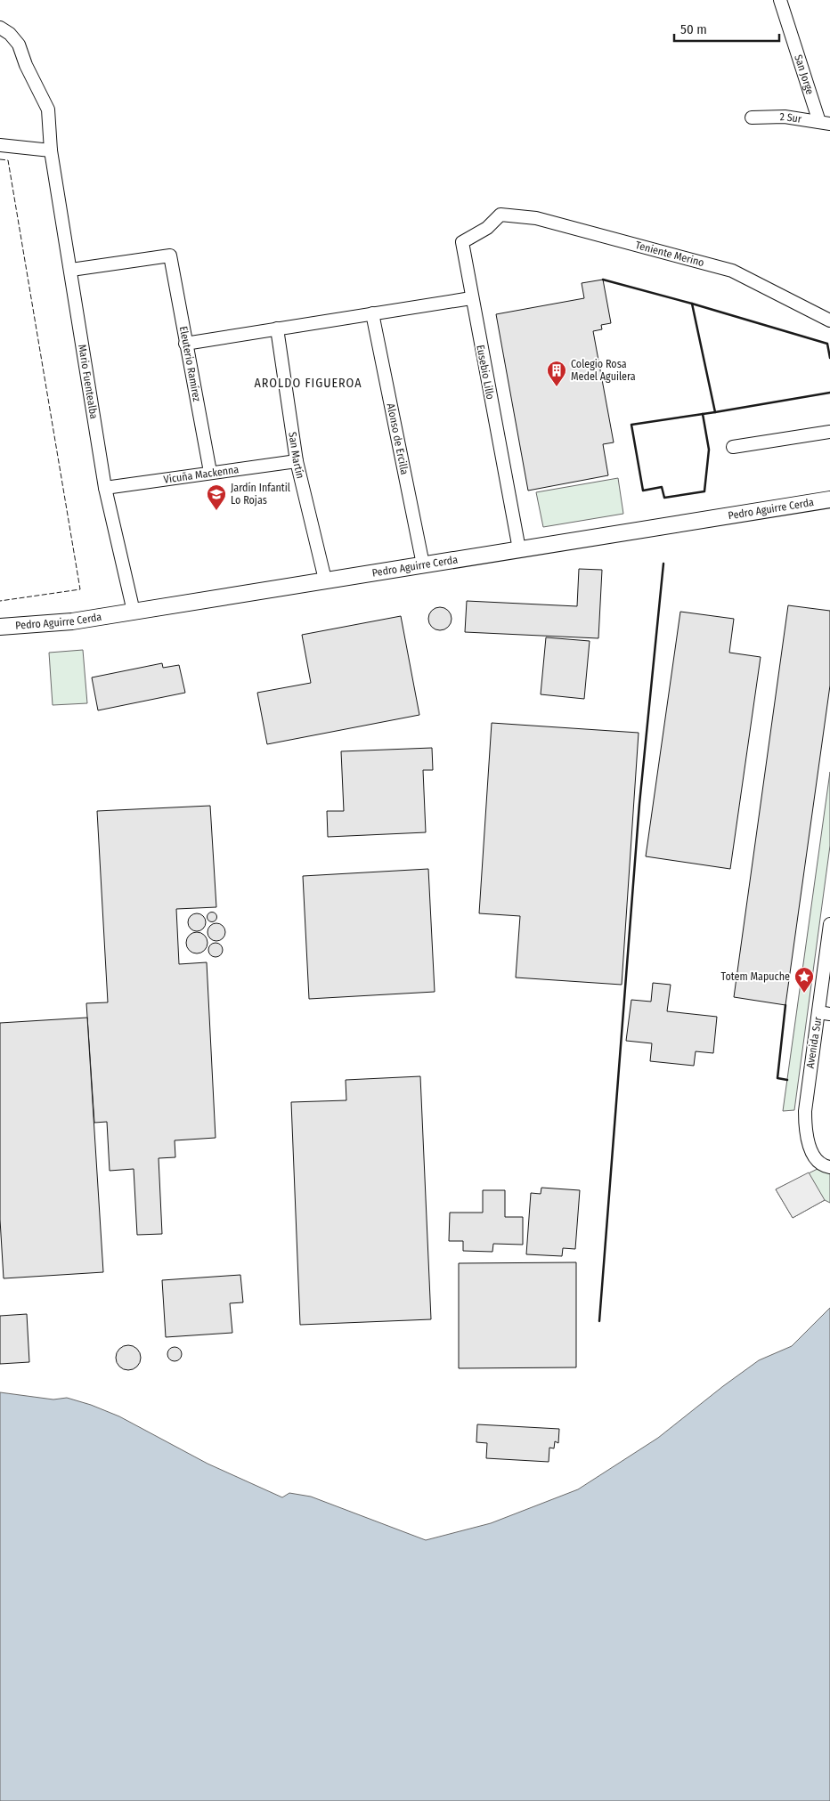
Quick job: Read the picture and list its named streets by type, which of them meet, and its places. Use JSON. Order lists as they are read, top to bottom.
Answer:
{
  "streets": {
    "street": [
      "San Jorge",
      "2 Sur",
      "Teniente Merino",
      "Eleuterio Ramírez",
      "Eusebio Lillo",
      "Mario Fuentealba",
      "Alonso de Ercilla",
      "San Martín",
      "Vicuña Mackenna",
      "Pedro Aguirre Cerda",
      "Avenida Sur"
    ]
  },
  "crossings": [
    ["San Jorge", "2 Sur"],
    ["Teniente Merino", "Eusebio Lillo"],
    ["Eleuterio Ramírez", "Mario Fuentealba"],
    ["Eleuterio Ramírez", "Vicuña Mackenna"],
    ["Eusebio Lillo", "Pedro Aguirre Cerda"],
    ["Mario Fuentealba", "Vicuña Mackenna"],
    ["Mario Fuentealba", "Pedro Aguirre Cerda"],
    ["Alonso de Ercilla", "Pedro Aguirre Cerda"],
    ["San Martín", "Vicuña Mackenna"],
    ["San Martín", "Pedro Aguirre Cerda"]
  ],
  "districts": ["AROLDO FIGUEROA"],
  "places": {
    "building": ["Colegio Rosa Medel Aguilera"],
    "school or university": ["Jardín Infantil Lo Rojas"],
    "place": ["Totem Mapuche"]
  },
  "scale_bar": "50 m"
}
